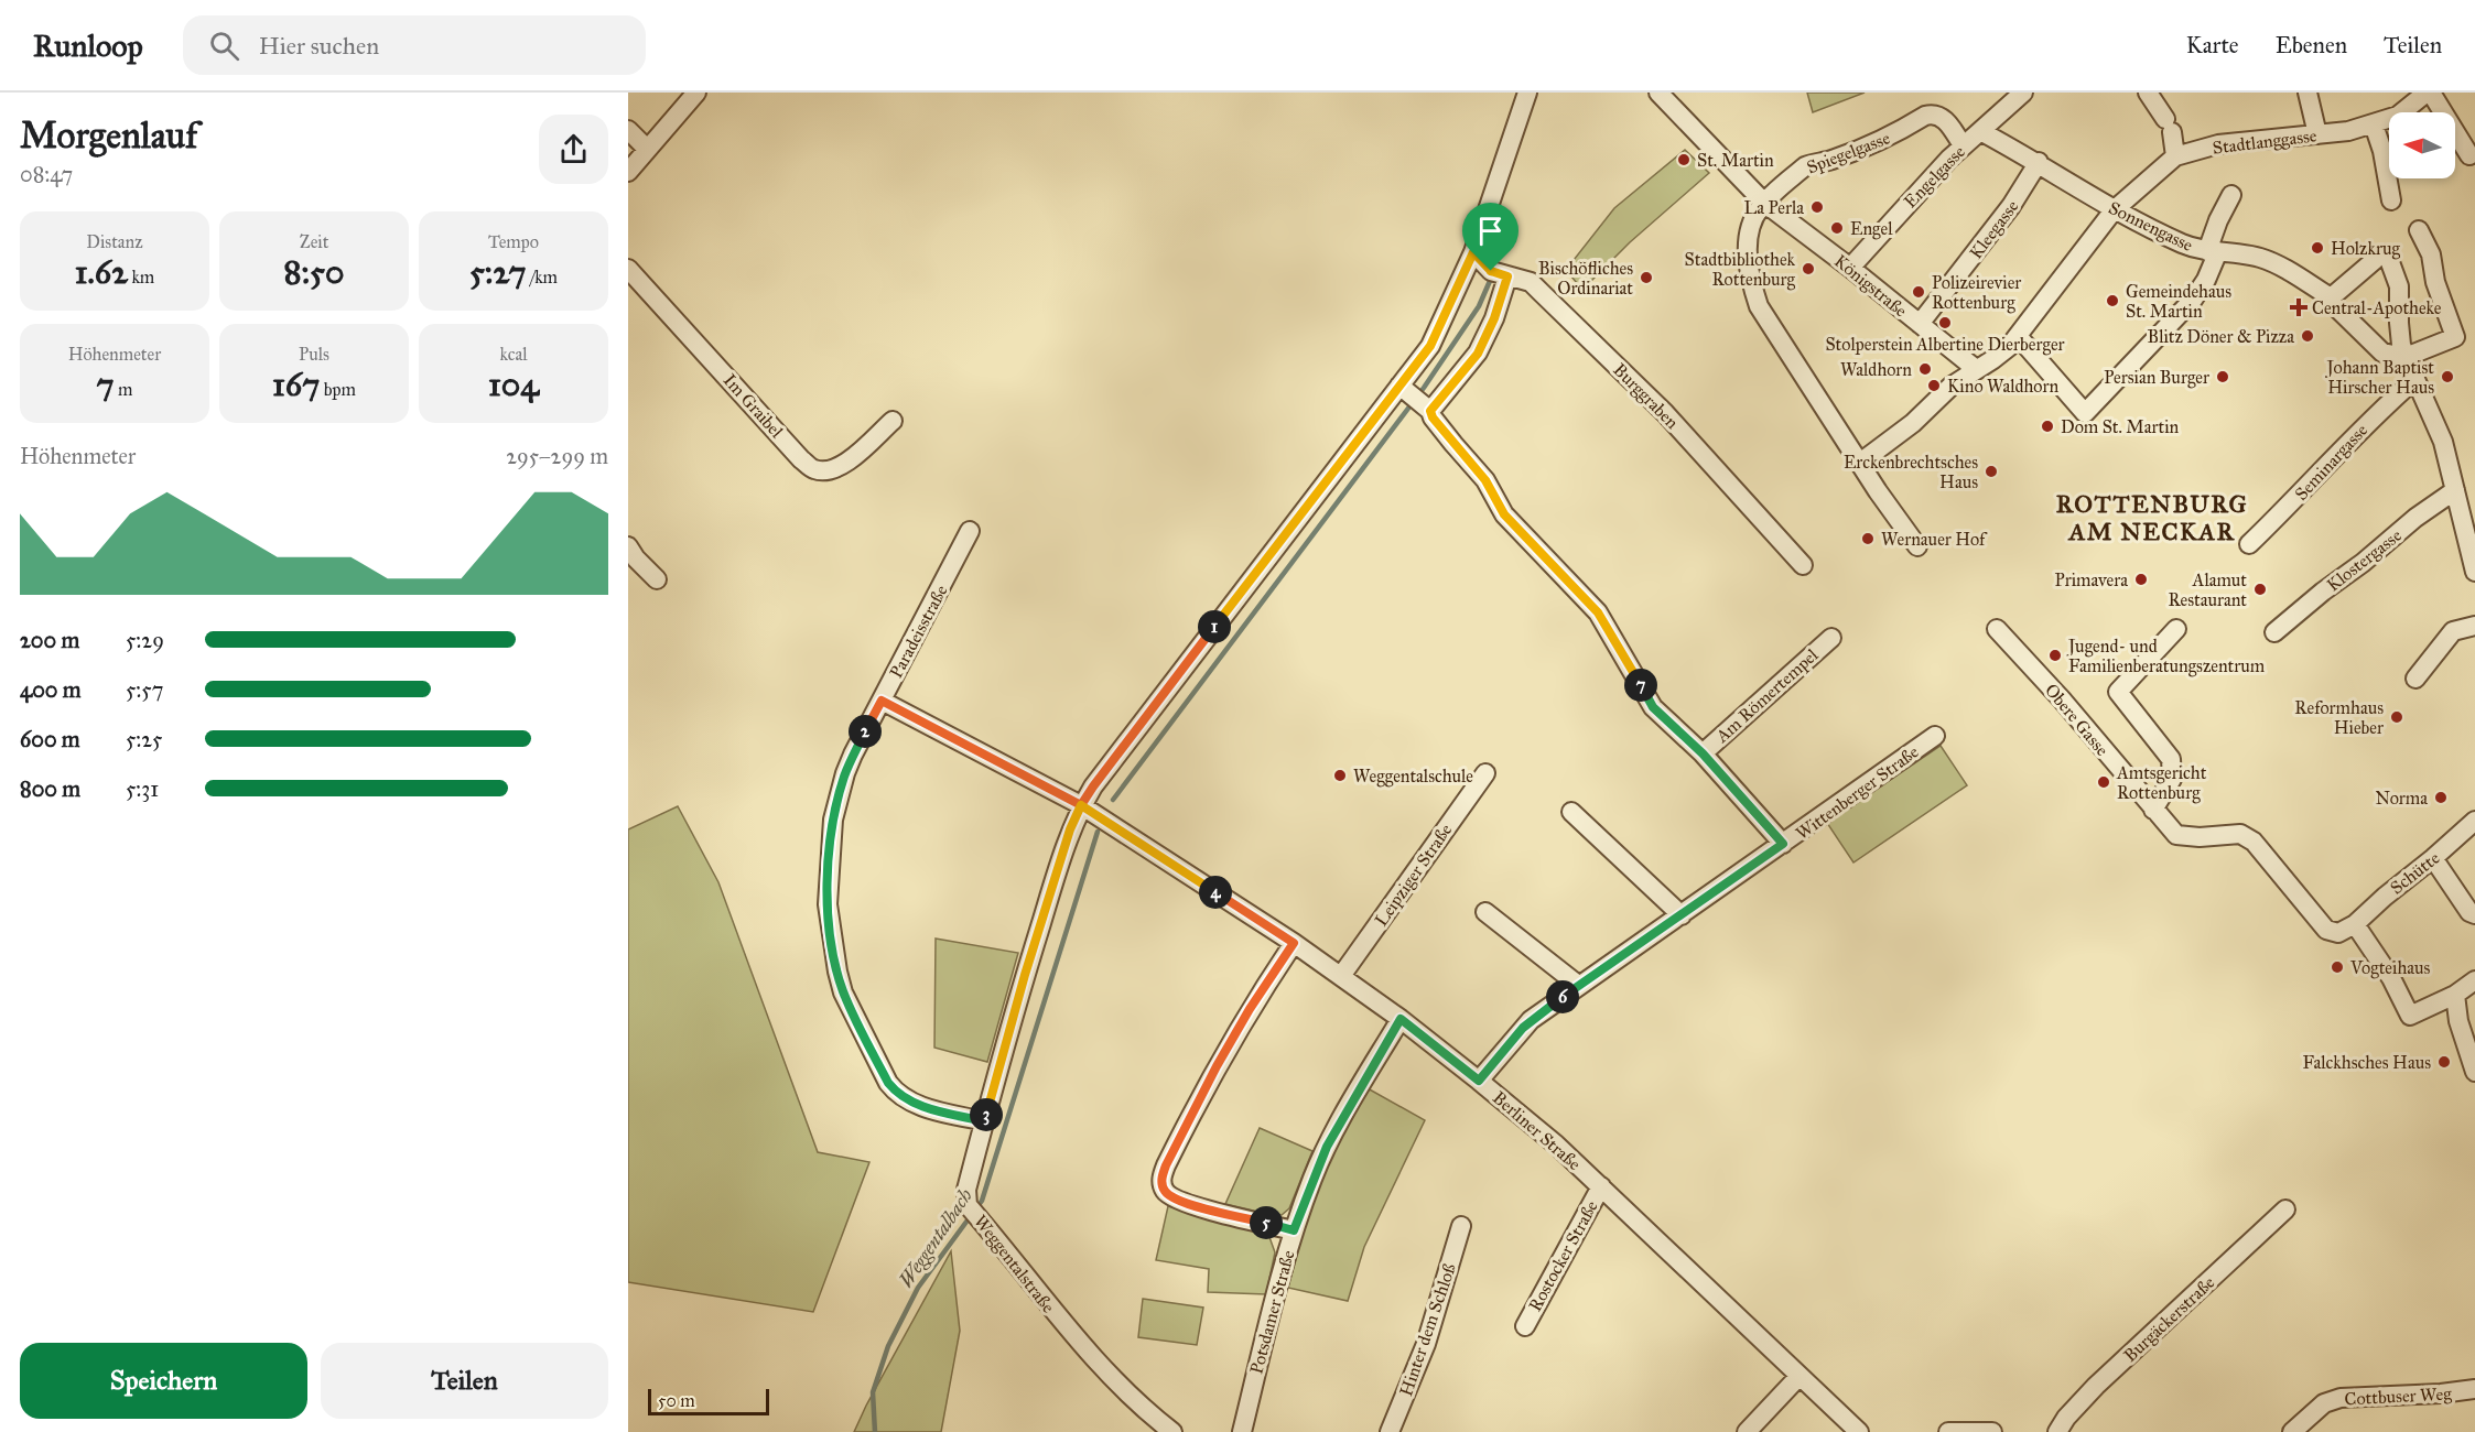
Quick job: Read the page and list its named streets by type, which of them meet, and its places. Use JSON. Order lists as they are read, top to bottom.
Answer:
{
  "streets": {
    "street": [
      "Stadtlanggasse",
      "Spiegelgasse",
      "Engelgasse",
      "Sonnengasse",
      "Kleegasse",
      "Königstraße",
      "Burggraben",
      "Im Graibel",
      "Seminargasse",
      "Klostergasse",
      "Paradeisstraße",
      "Am Römertempel",
      "Obere Gasse",
      "Wittenberger Straße",
      "Schütte",
      "Leipziger Straße",
      "Berliner Straße",
      "Rostocker Straße",
      "Weggentalstraße",
      "Potsdamer Straße",
      "Burgäckerstraße",
      "Hinter dem Schloß",
      "Cottbuser Weg"
    ]
  },
  "crossings": [
    ["Stadtlanggasse", "Sonnengasse"],
    ["Stadtlanggasse", "Königstraße"],
    ["Spiegelgasse", "Engelgasse"],
    ["Spiegelgasse", "Königstraße"],
    ["Engelgasse", "Sonnengasse"],
    ["Engelgasse", "Königstraße"],
    ["Sonnengasse", "Kleegasse"],
    ["Kleegasse", "Königstraße"],
    ["Burggraben", "Weggentalstraße"],
    ["Paradeisstraße", "Berliner Straße"],
    ["Paradeisstraße", "Weggentalstraße"],
    ["Am Römertempel", "Wittenberger Straße"],
    ["Am Römertempel", "Weggentalstraße"],
    ["Obere Gasse", "Schütte"],
    ["Wittenberger Straße", "Berliner Straße"],
    ["Leipziger Straße", "Berliner Straße"],
    ["Berliner Straße", "Rostocker Straße"],
    ["Berliner Straße", "Weggentalstraße"],
    ["Berliner Straße", "Potsdamer Straße"]
  ],
  "districts": ["ROTTENBURG AM NECKAR"],
  "water": ["Weggentalbach"],
  "places": {
    "other": [
      "St. Martin",
      "La Perla",
      "Engel",
      "Holzkrug",
      "Stadtbibliothek Rottenburg",
      "Bischöfliches Ordinariat",
      "Polizeirevier Rottenburg",
      "Gemeindehaus St. Martin",
      "Stolperstein Albertine Dierberger",
      "Blitz Döner & Pizza",
      "Waldhorn",
      "Persian Burger",
      "Johann Baptist Hirscher Haus",
      "Kino Waldhorn",
      "Dom St. Martin",
      "Erckenbrechtsches Haus",
      "Wernauer Hof",
      "Primavera",
      "Alamut Restaurant",
      "Jugend- und Familienberatungszentrum",
      "Reformhaus Hieber",
      "Weggentalschule",
      "Amtsgericht Rottenburg",
      "Norma",
      "Vogteihaus",
      "Falckhsches Haus"
    ],
    "health": ["Central-Apotheke"]
  },
  "scale_bar": "50 m",
  "north": "left",
  "page": {
    "header": "Runloop",
    "search": "Hier suchen",
    "nav": ["Karte", "Ebenen", "Teilen"],
    "heading": ["Morgenlauf", "08:47"],
    "stats": [
      ["Distanz", "1.62 km"],
      ["Zeit", "8:50"],
      ["Tempo", "5:27 /km"],
      ["Höhenmeter", "7 m"],
      ["Puls", "167 bpm"],
      ["kcal", "104"]
    ],
    "chart": ["Höhenmeter", "295–299 m"],
    "pins": [
      "1",
      "7",
      "2",
      "4",
      "6",
      "3",
      "5"
    ],
    "list": [
      {
        "name": "200 m",
        "note": "5:29"
      },
      {
        "name": "400 m",
        "note": "5:57"
      },
      {
        "name": "600 m",
        "note": "5:25"
      },
      {
        "name": "800 m",
        "note": "5:31"
      }
    ],
    "buttons": ["Speichern", "Teilen"],
    "scale": "50 m"
  }
}
